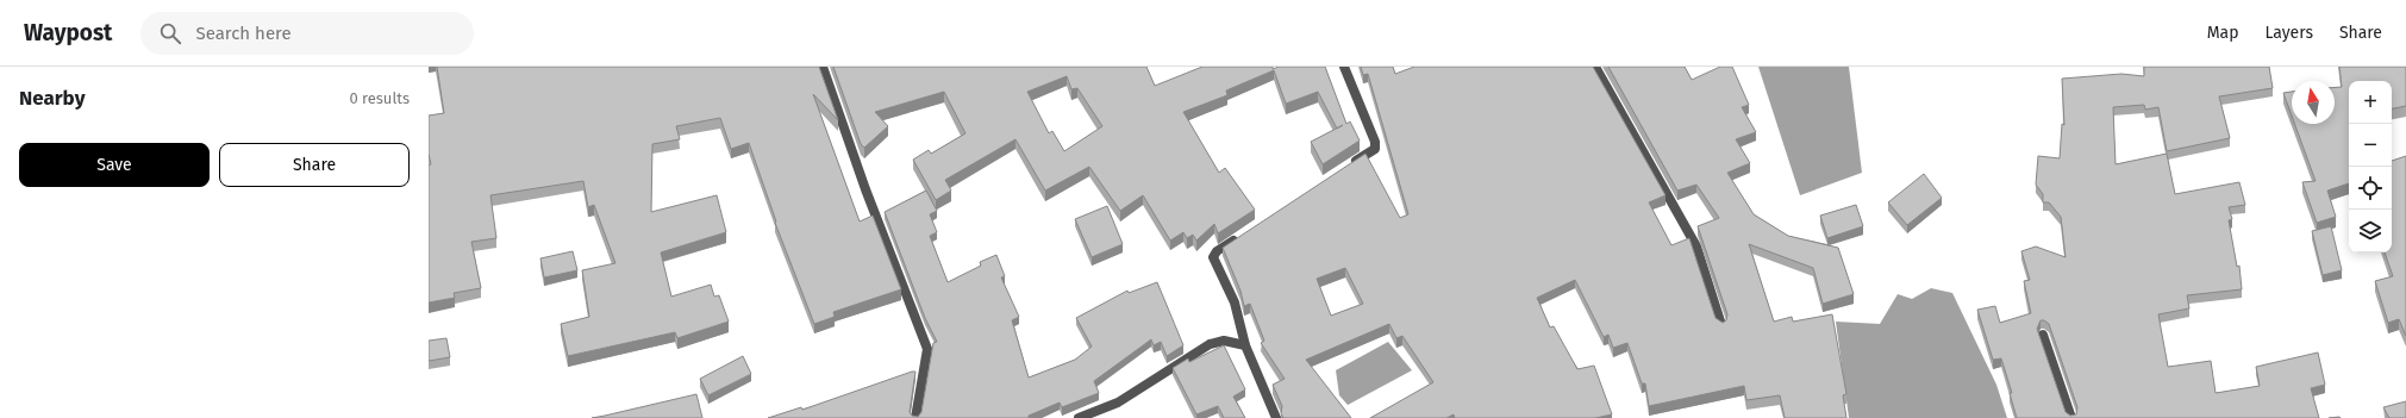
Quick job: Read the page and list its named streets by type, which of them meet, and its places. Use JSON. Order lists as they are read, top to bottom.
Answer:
{
  "north": "top",
  "page": {
    "header": "Waypost",
    "search": "Search here",
    "nav": ["Map", "Layers", "Share"],
    "heading": ["Nearby", "0 results"],
    "map_buttons": ["+", "−"],
    "buttons": ["Save", "Share"]
  }
}
